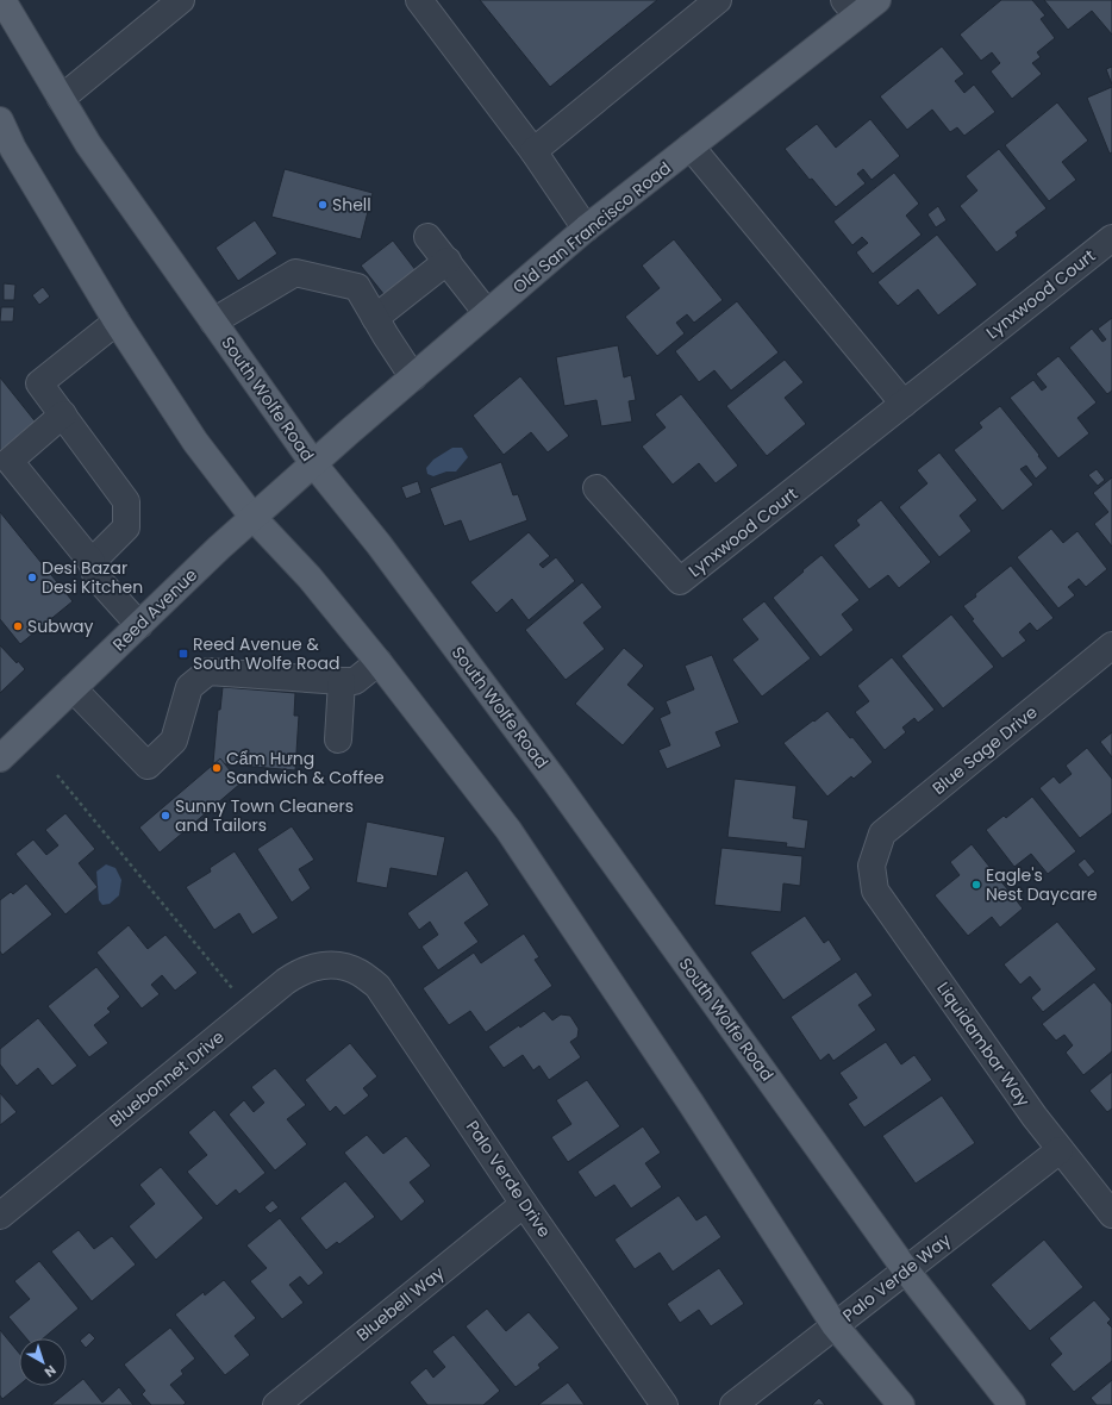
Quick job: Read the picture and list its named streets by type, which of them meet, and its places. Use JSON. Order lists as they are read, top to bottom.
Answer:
{
  "streets": {
    "main road": ["Old San Francisco Road", "South Wolfe Road", "Reed Avenue"],
    "street": [
      "Lynxwood Court",
      "Blue Sage Drive",
      "Liquidambar Way",
      "Bluebonnet Drive",
      "Palo Verde Drive",
      "Palo Verde Way",
      "Bluebell Way"
    ]
  },
  "crossings": [
    ["Old San Francisco Road", "South Wolfe Road"],
    ["Old San Francisco Road", "Reed Avenue"],
    ["South Wolfe Road", "Reed Avenue"],
    ["South Wolfe Road", "Palo Verde Way"],
    ["Blue Sage Drive", "Liquidambar Way"],
    ["Liquidambar Way", "Palo Verde Way"],
    ["Bluebonnet Drive", "Palo Verde Drive"],
    ["Palo Verde Drive", "Bluebell Way"]
  ],
  "places": {
    "other": [
      "Shell",
      "Desi Bazar Desi Kitchen",
      "Subway",
      "Cẩm Hưng Sandwich & Coffee",
      "Sunny Town Cleaners and Tailors",
      "Eagle's Nest Daycare"
    ],
    "transit": ["Reed Avenue & South Wolfe Road"]
  },
  "north": "bottom right"
}
